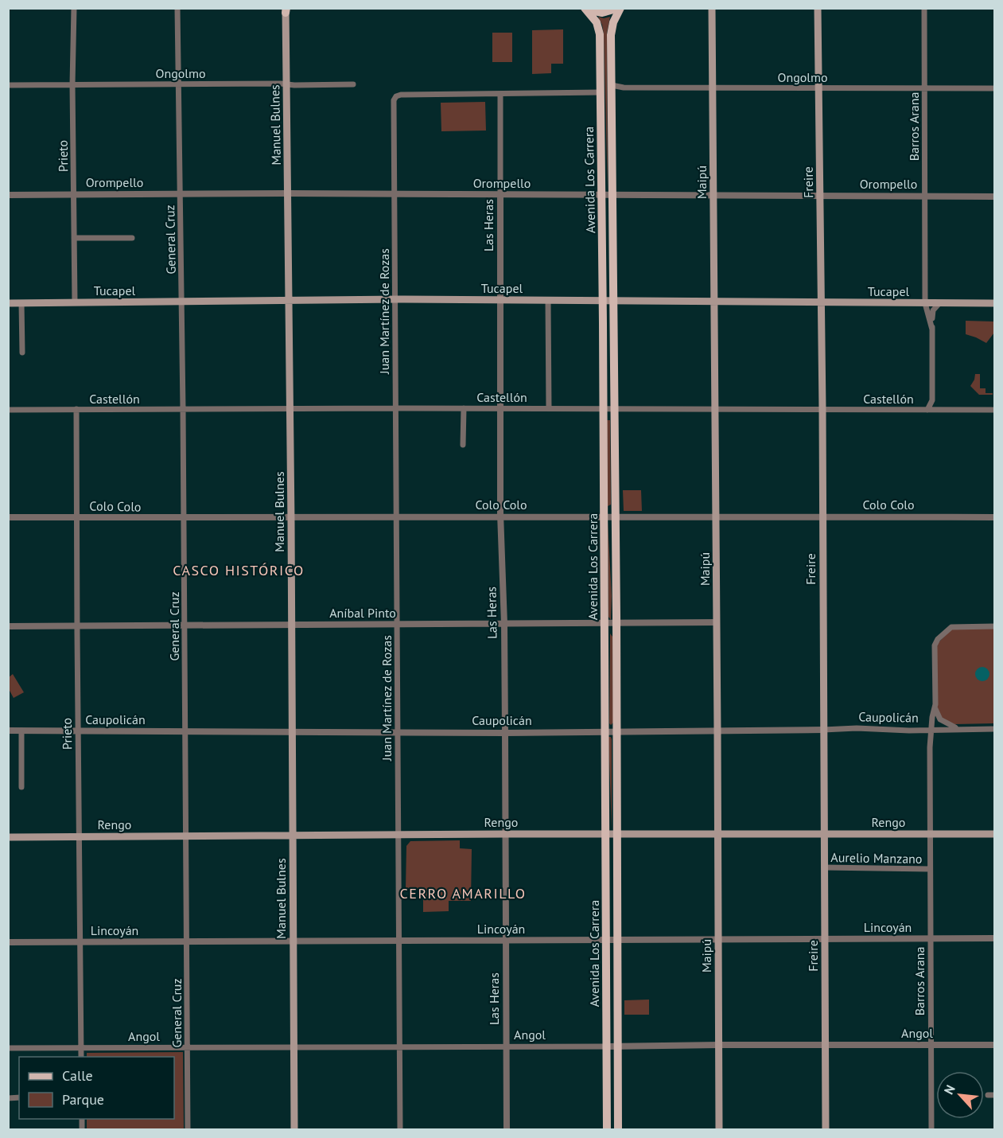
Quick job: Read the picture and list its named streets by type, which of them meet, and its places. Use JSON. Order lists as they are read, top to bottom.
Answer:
{
  "streets": {
    "main road": [
      "Manuel Bulnes",
      "Avenida Los Carrera",
      "Maipú",
      "Freire",
      "Tucapel",
      "Rengo"
    ],
    "street": [
      "Ongolmo",
      "Barros Arana",
      "Prieto",
      "Orompello",
      "Las Heras",
      "General Cruz",
      "Juan Martínez de Rozas",
      "Castellón",
      "Colo Colo",
      "Aníbal Pinto",
      "Caupolicán",
      "Aurelio Manzano",
      "Lincoyán",
      "Angol"
    ]
  },
  "crossings": [
    ["Ongolmo", "Manuel Bulnes"],
    ["Ongolmo", "Barros Arana"],
    ["Ongolmo", "Prieto"],
    ["Ongolmo", "Avenida Los Carrera"],
    ["Ongolmo", "Maipú"],
    ["Ongolmo", "Freire"],
    ["Ongolmo", "General Cruz"],
    ["Manuel Bulnes", "Orompello"],
    ["Manuel Bulnes", "Tucapel"],
    ["Manuel Bulnes", "Castellón"],
    ["Manuel Bulnes", "Colo Colo"],
    ["Manuel Bulnes", "Aníbal Pinto"],
    ["Manuel Bulnes", "Caupolicán"],
    ["Manuel Bulnes", "Rengo"],
    ["Manuel Bulnes", "Lincoyán"],
    ["Manuel Bulnes", "Angol"],
    ["Barros Arana", "Orompello"],
    ["Barros Arana", "Tucapel"],
    ["Barros Arana", "Castellón"],
    ["Barros Arana", "Caupolicán"],
    ["Barros Arana", "Rengo"],
    ["Barros Arana", "Aurelio Manzano"],
    ["Barros Arana", "Lincoyán"],
    ["Barros Arana", "Angol"],
    ["Prieto", "Orompello"],
    ["Prieto", "Tucapel"],
    ["Prieto", "Castellón"],
    ["Prieto", "Colo Colo"],
    ["Prieto", "Aníbal Pinto"],
    ["Prieto", "Caupolicán"],
    ["Prieto", "Rengo"],
    ["Prieto", "Lincoyán"],
    ["Prieto", "Angol"],
    ["Avenida Los Carrera", "Orompello"],
    ["Avenida Los Carrera", "Tucapel"],
    ["Avenida Los Carrera", "Castellón"],
    ["Avenida Los Carrera", "Colo Colo"],
    ["Avenida Los Carrera", "Aníbal Pinto"],
    ["Avenida Los Carrera", "Caupolicán"],
    ["Avenida Los Carrera", "Rengo"],
    ["Avenida Los Carrera", "Lincoyán"],
    ["Avenida Los Carrera", "Angol"],
    ["Orompello", "Maipú"],
    ["Orompello", "Freire"],
    ["Orompello", "Las Heras"],
    ["Orompello", "General Cruz"],
    ["Orompello", "Juan Martínez de Rozas"],
    ["Maipú", "Tucapel"],
    ["Maipú", "Castellón"],
    ["Maipú", "Colo Colo"],
    ["Maipú", "Aníbal Pinto"],
    ["Maipú", "Caupolicán"],
    ["Maipú", "Rengo"],
    ["Maipú", "Lincoyán"],
    ["Maipú", "Angol"],
    ["Freire", "Tucapel"],
    ["Freire", "Castellón"],
    ["Freire", "Colo Colo"],
    ["Freire", "Caupolicán"],
    ["Freire", "Rengo"],
    ["Freire", "Aurelio Manzano"],
    ["Freire", "Lincoyán"],
    ["Freire", "Angol"],
    ["Las Heras", "Tucapel"],
    ["Las Heras", "Juan Martínez de Rozas"],
    ["Las Heras", "Castellón"],
    ["Las Heras", "Colo Colo"],
    ["Las Heras", "Aníbal Pinto"],
    ["Las Heras", "Caupolicán"],
    ["Las Heras", "Rengo"],
    ["Las Heras", "Lincoyán"],
    ["Las Heras", "Angol"],
    ["General Cruz", "Tucapel"],
    ["General Cruz", "Castellón"],
    ["General Cruz", "Colo Colo"],
    ["General Cruz", "Aníbal Pinto"],
    ["General Cruz", "Caupolicán"],
    ["General Cruz", "Rengo"],
    ["General Cruz", "Lincoyán"],
    ["General Cruz", "Angol"],
    ["Tucapel", "Juan Martínez de Rozas"],
    ["Juan Martínez de Rozas", "Castellón"],
    ["Juan Martínez de Rozas", "Colo Colo"],
    ["Juan Martínez de Rozas", "Aníbal Pinto"],
    ["Juan Martínez de Rozas", "Caupolicán"],
    ["Juan Martínez de Rozas", "Rengo"],
    ["Juan Martínez de Rozas", "Lincoyán"],
    ["Juan Martínez de Rozas", "Angol"]
  ],
  "districts": ["CASCO HISTÓRICO", "CERRO AMARILLO"],
  "legend": ["Calle", "Parque"],
  "north": "top left"
}
